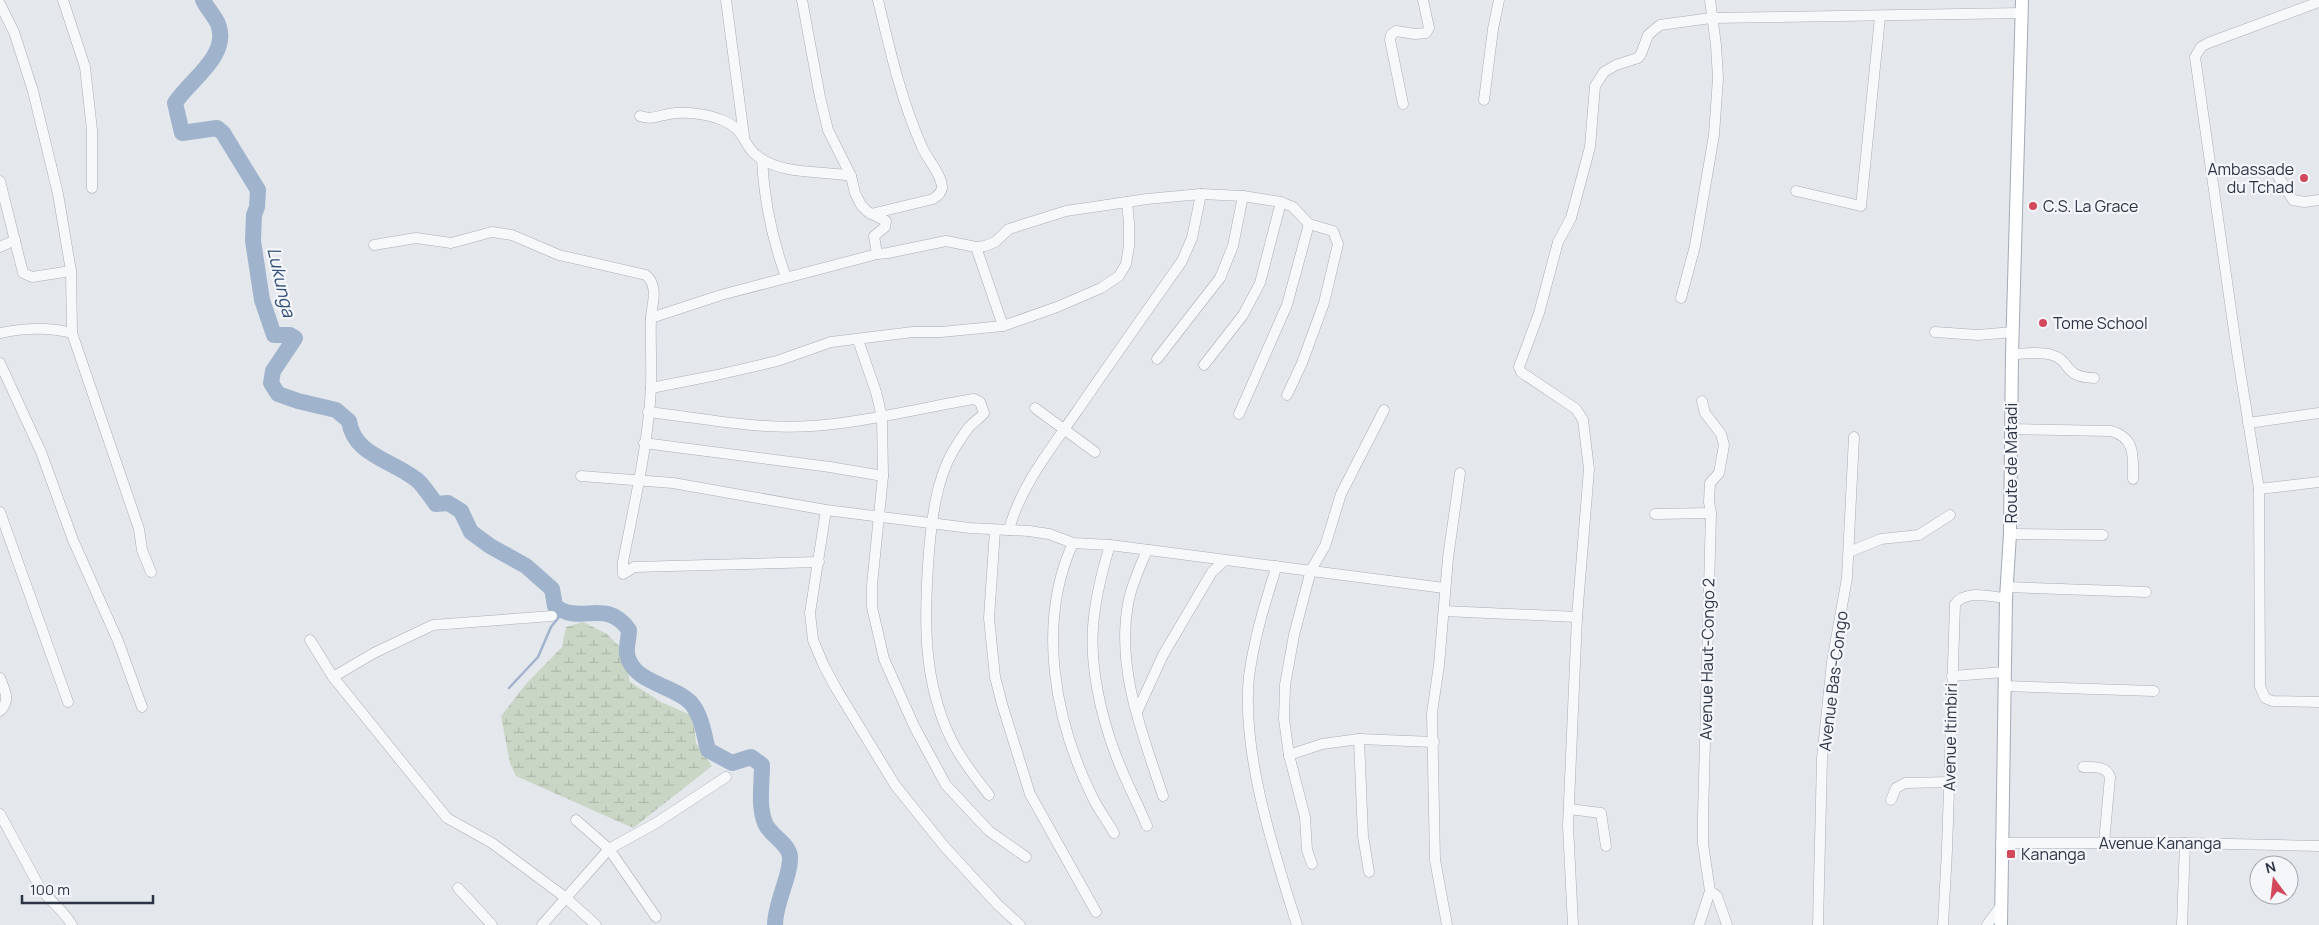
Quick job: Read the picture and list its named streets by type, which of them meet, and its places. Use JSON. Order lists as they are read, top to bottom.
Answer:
{
  "streets": {
    "main road": ["Route de Matadi"],
    "street": [
      "Avenue Haut-Congo 2",
      "Avenue Bas-Congo",
      "Avenue Itimbiri",
      "Avenue Kananga"
    ]
  },
  "crossings": [
    ["Route de Matadi", "Avenue Itimbiri"],
    ["Route de Matadi", "Avenue Kananga"]
  ],
  "water": ["Lukunga"],
  "places": {
    "other": ["Ambassade du Tchad", "C.S. La Grace", "Tome School"],
    "transit": ["Kananga"]
  },
  "scale_bar": "100 m",
  "north": "top"
}
